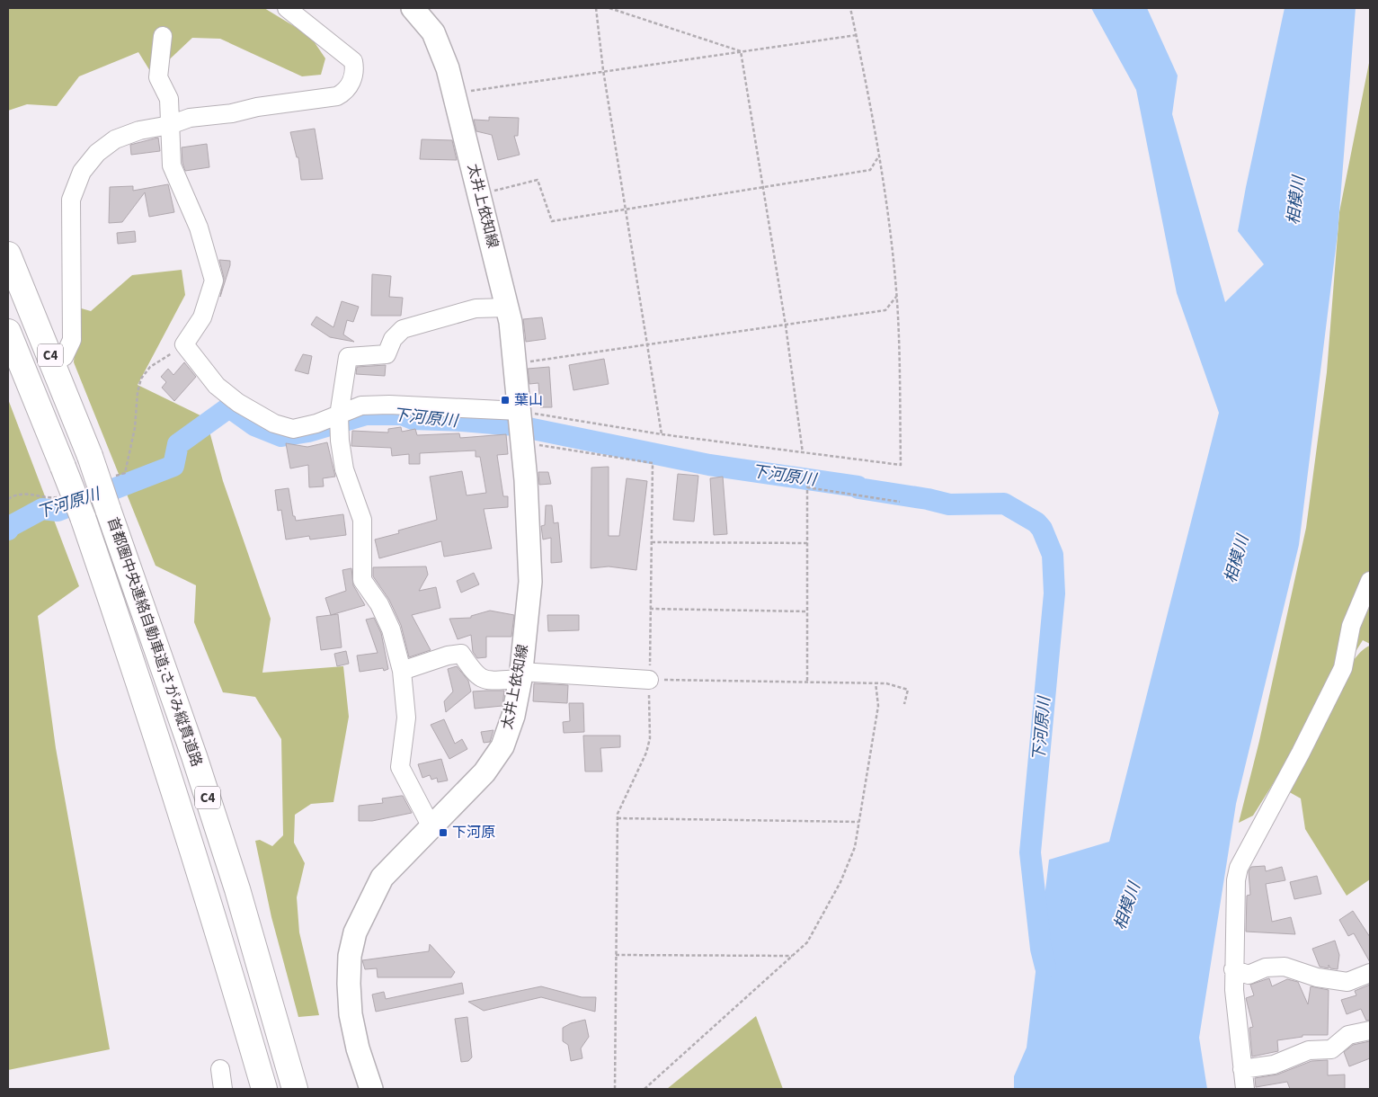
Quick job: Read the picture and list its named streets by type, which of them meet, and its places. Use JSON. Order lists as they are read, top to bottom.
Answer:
{
  "streets": {
    "highway": ["C4", "首都圏中央連絡自動車道;さがみ縦貫道路"],
    "main road": ["太井上依知線"]
  },
  "water": ["相模川", "下河原川"],
  "places": {
    "transit": ["葉山", "下河原"]
  }
}
